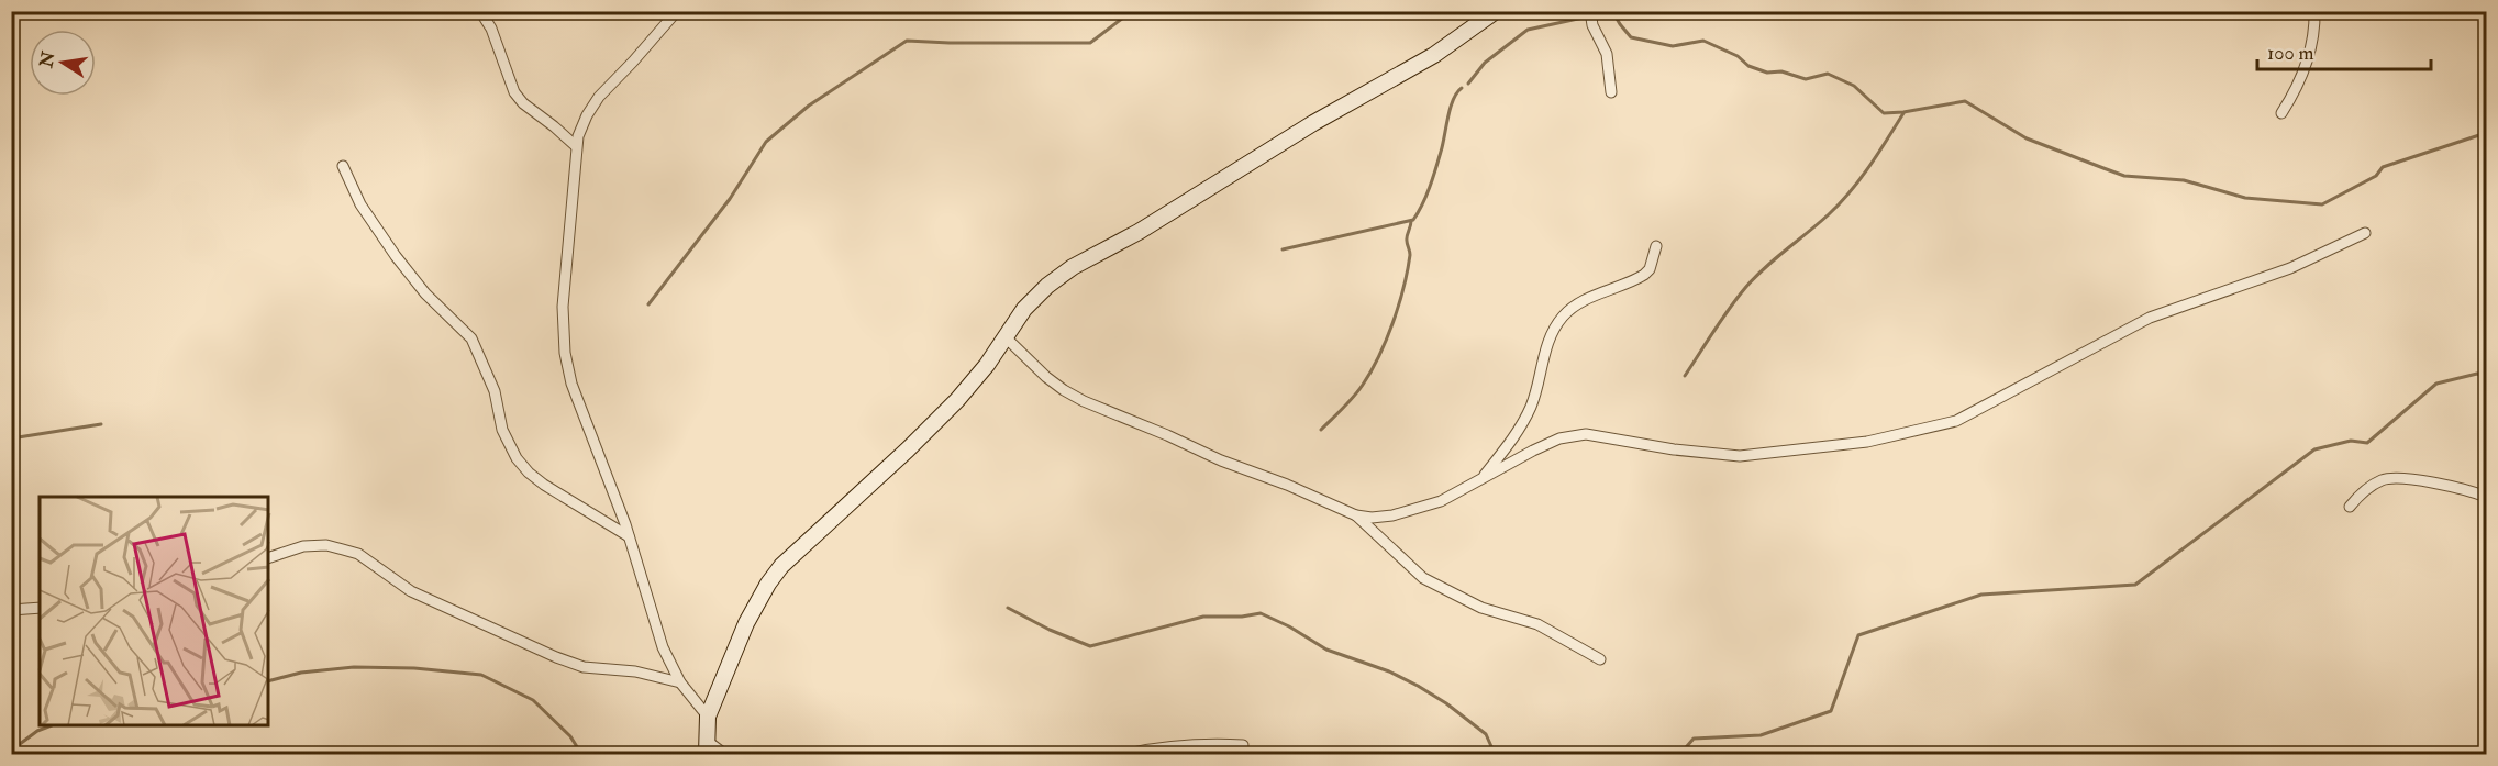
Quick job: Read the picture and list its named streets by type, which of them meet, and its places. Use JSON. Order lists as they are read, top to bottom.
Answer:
{
  "scale_bar": "100 m",
  "north": "left"
}
